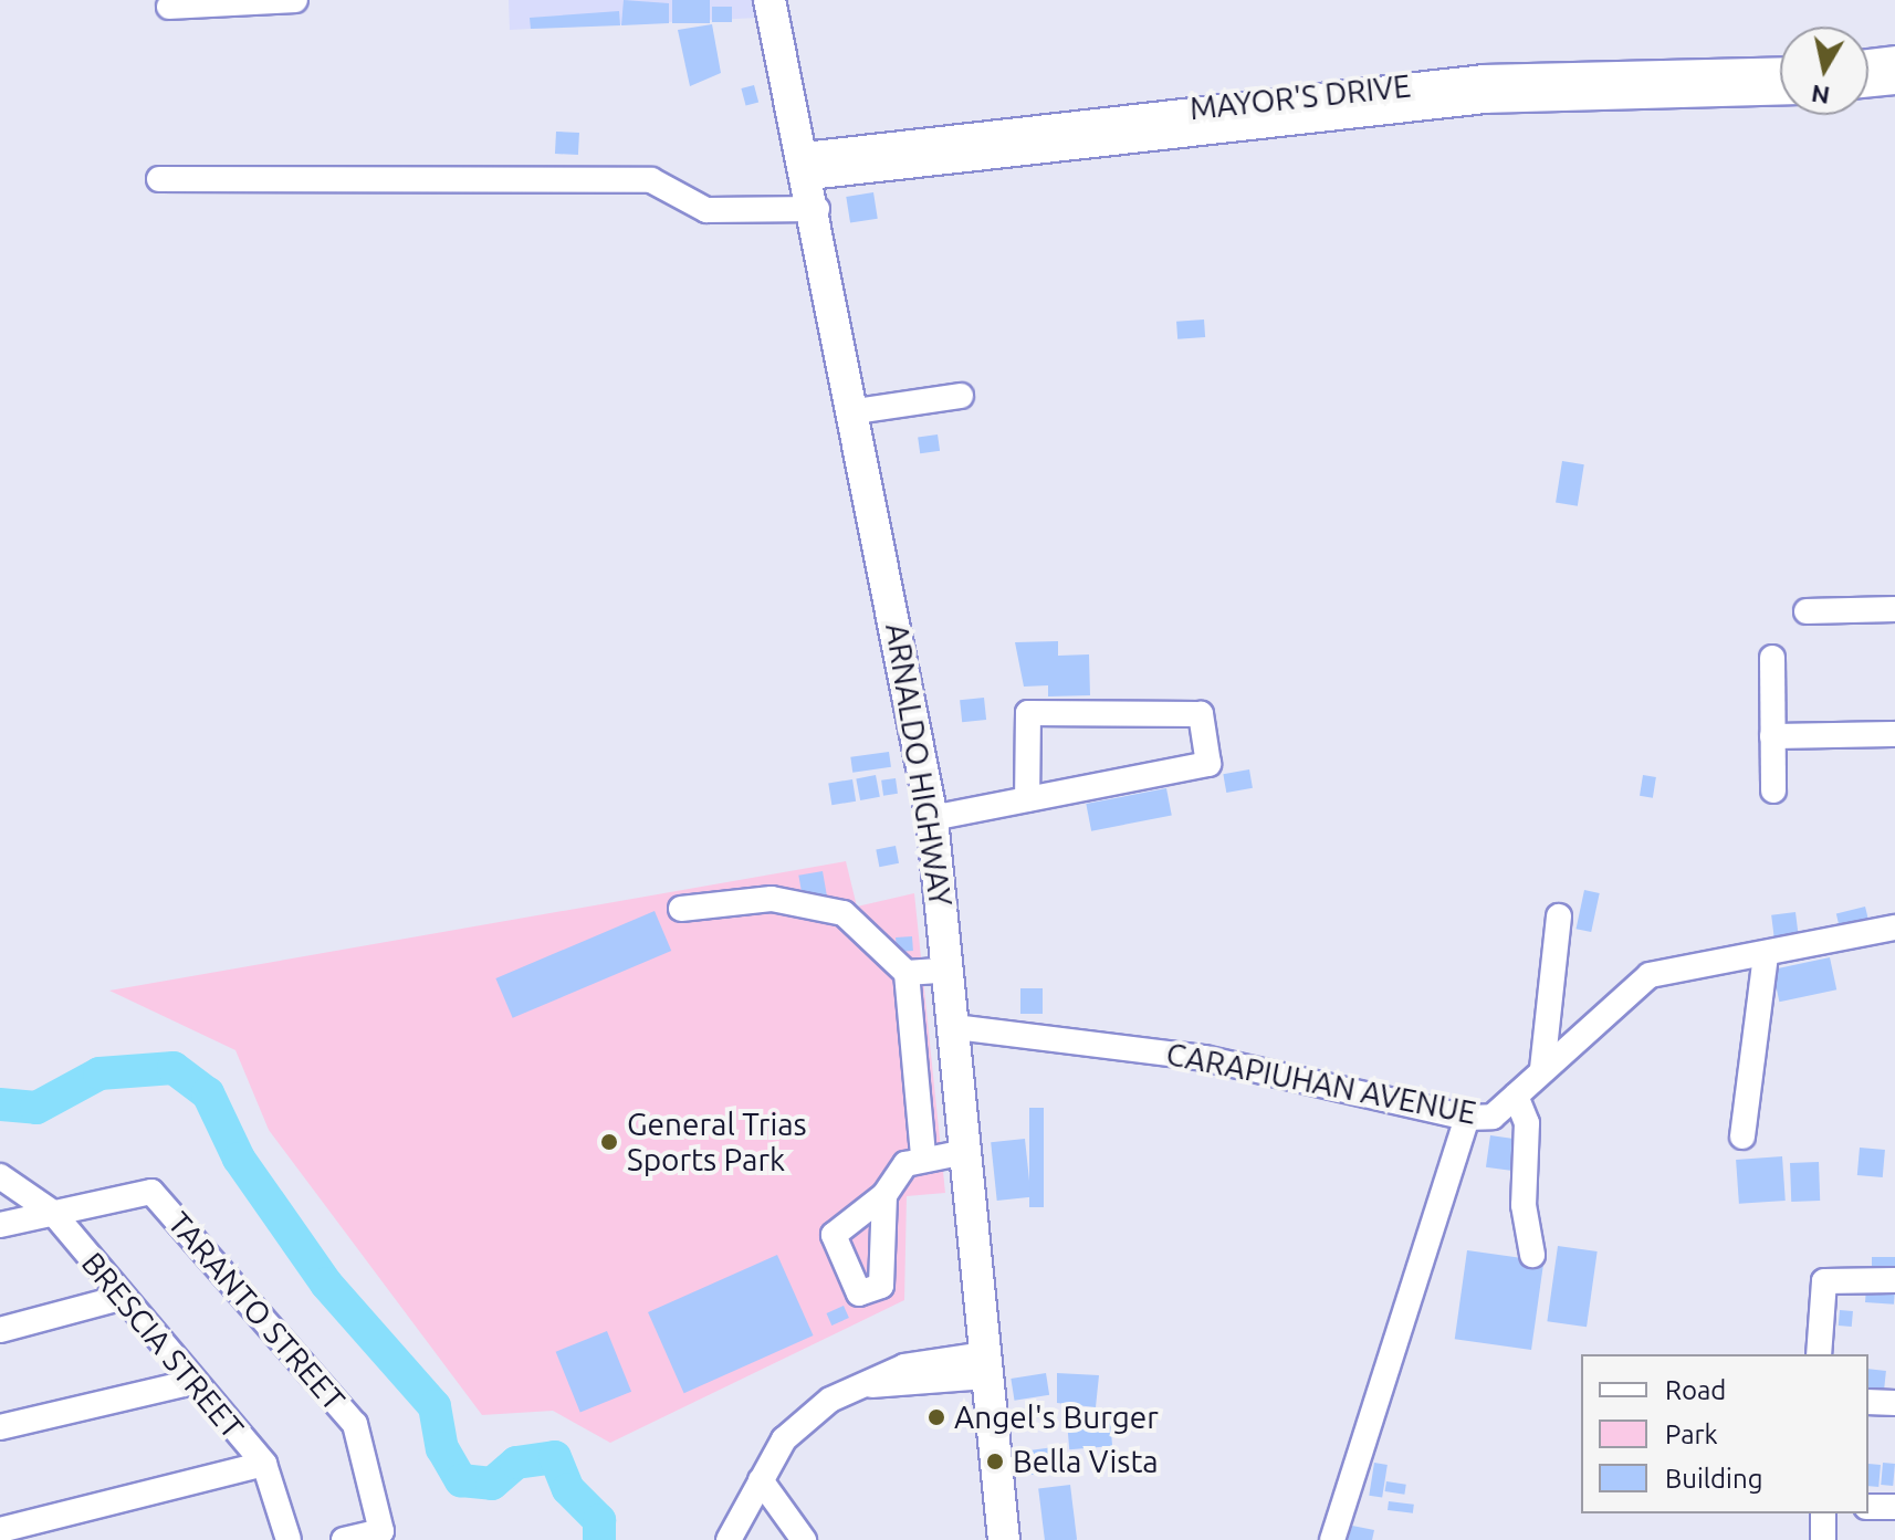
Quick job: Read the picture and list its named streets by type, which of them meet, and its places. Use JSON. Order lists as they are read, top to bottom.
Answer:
{
  "streets": {
    "main road": ["ARNALDO HIGHWAY"],
    "street": [
      "MAYOR'S DRIVE",
      "CARAPIUHAN AVENUE",
      "TARANTO STREET",
      "BRESCIA STREET"
    ]
  },
  "crossings": [
    ["MAYOR'S DRIVE", "ARNALDO HIGHWAY"],
    ["ARNALDO HIGHWAY", "CARAPIUHAN AVENUE"],
    ["TARANTO STREET", "BRESCIA STREET"]
  ],
  "places": ["General Trias Sports Park", "Angel's Burger", "Bella Vista"],
  "legend": ["Road", "Park", "Building"],
  "north": "bottom"
}
